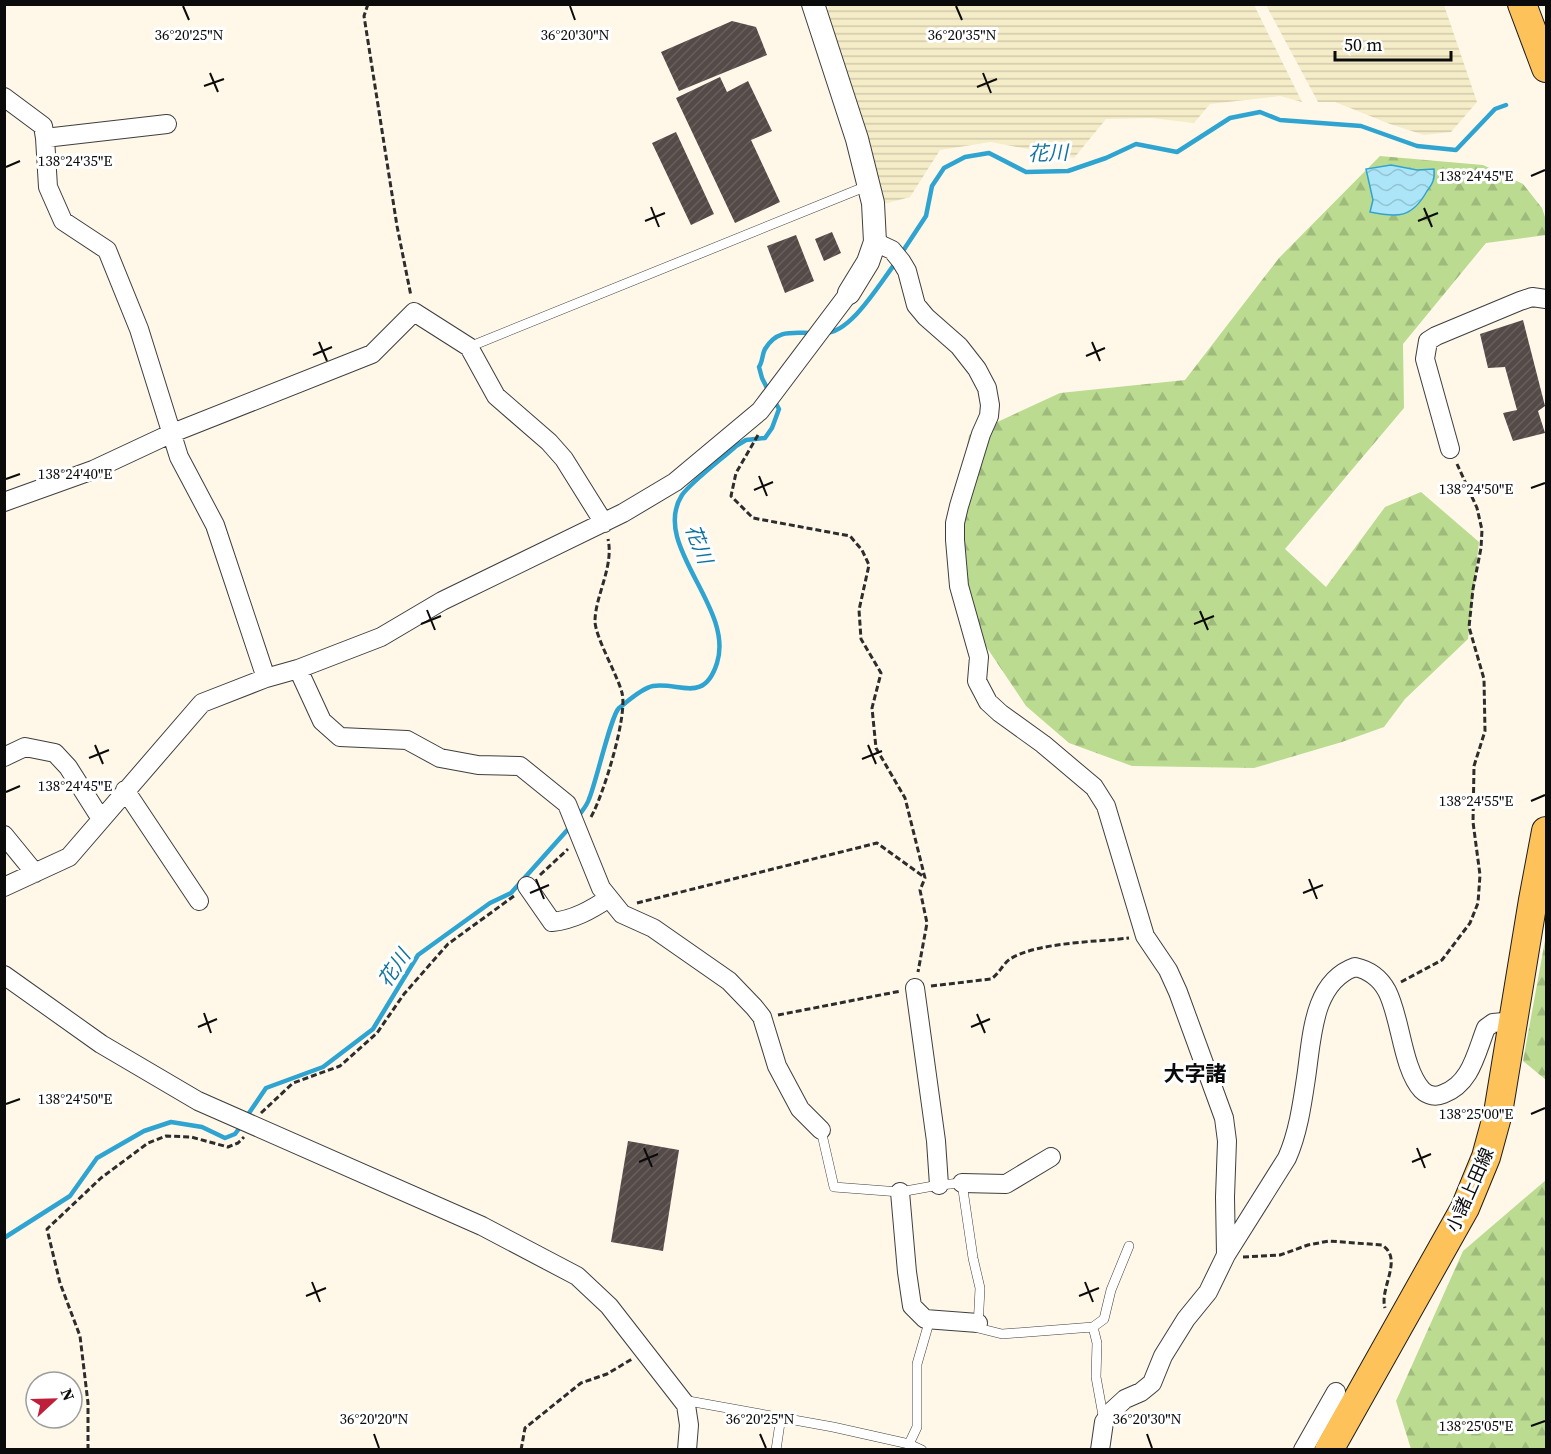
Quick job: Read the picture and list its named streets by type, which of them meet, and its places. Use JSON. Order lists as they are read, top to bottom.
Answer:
{
  "streets": {
    "main road": ["小諸上田線"]
  },
  "districts": ["大字諸"],
  "water": ["花川"],
  "scale_bar": "50 m",
  "north": "right",
  "coordinates": [
    "36°20'25\"N",
    "36°20'30\"N",
    "36°20'35\"N",
    "138°24'35\"E",
    "138°24'45\"E",
    "138°24'40\"E",
    "138°24'50\"E",
    "138°24'55\"E",
    "138°25'00\"E",
    "36°20'20\"N",
    "138°25'05\"E"
  ]
}
